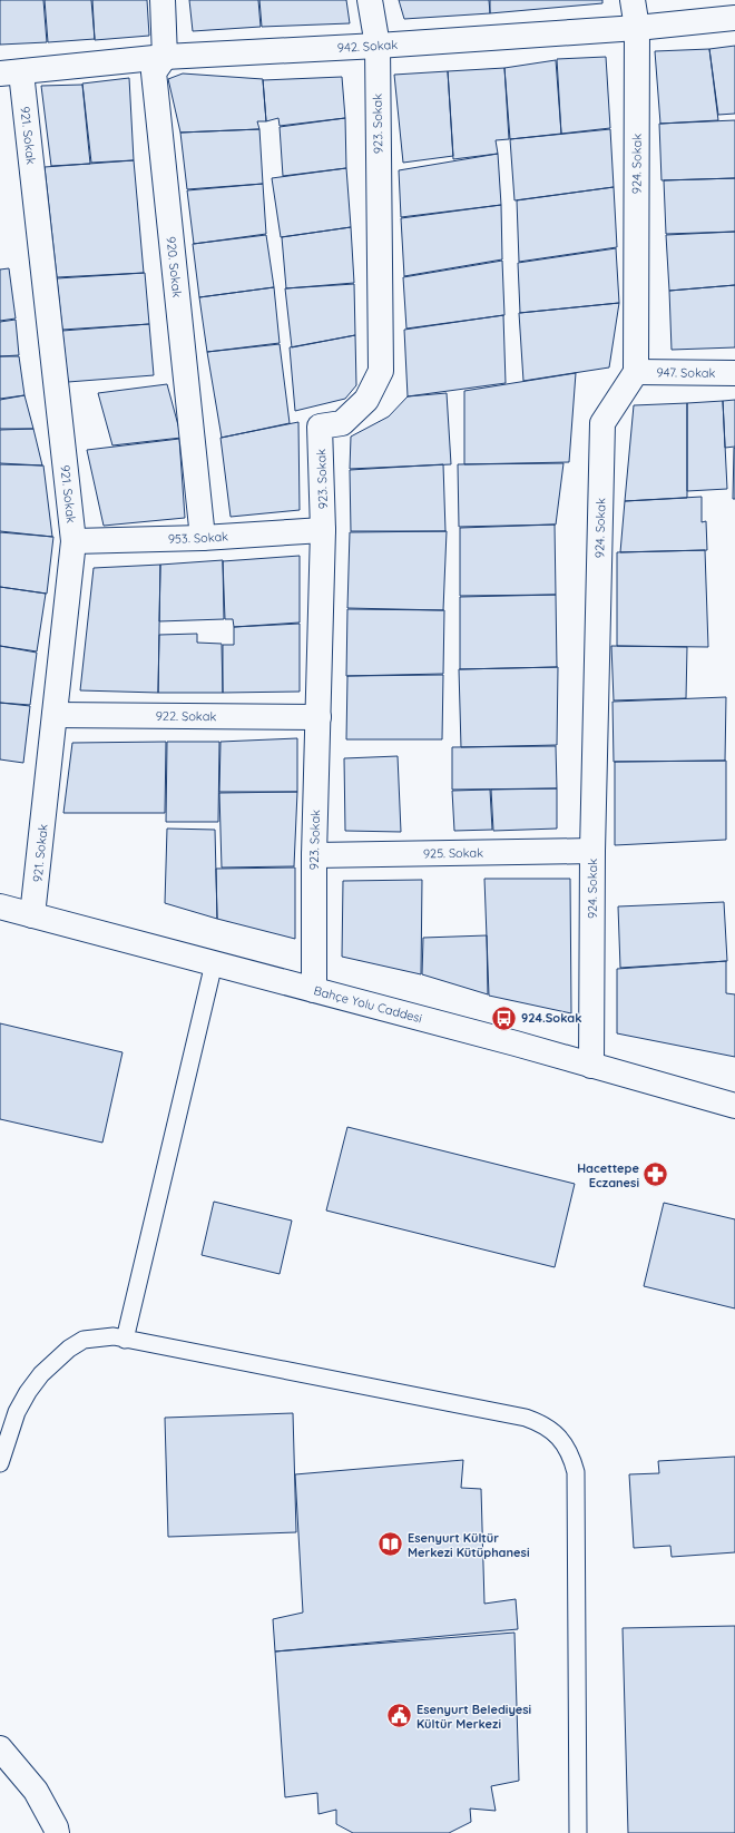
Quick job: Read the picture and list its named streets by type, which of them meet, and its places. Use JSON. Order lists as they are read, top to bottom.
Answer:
{
  "streets": {
    "street": [
      "942. Sokak",
      "923. Sokak",
      "921. Sokak",
      "924. Sokak",
      "920. Sokak",
      "947. Sokak",
      "953. Sokak",
      "922. Sokak",
      "925. Sokak",
      "Bahçe Yolu Caddesi"
    ]
  },
  "crossings": [
    ["942. Sokak", "923. Sokak"],
    ["942. Sokak", "921. Sokak"],
    ["942. Sokak", "924. Sokak"],
    ["942. Sokak", "920. Sokak"],
    ["923. Sokak", "953. Sokak"],
    ["923. Sokak", "922. Sokak"],
    ["923. Sokak", "925. Sokak"],
    ["923. Sokak", "Bahçe Yolu Caddesi"],
    ["921. Sokak", "953. Sokak"],
    ["921. Sokak", "922. Sokak"],
    ["921. Sokak", "Bahçe Yolu Caddesi"],
    ["924. Sokak", "947. Sokak"],
    ["924. Sokak", "925. Sokak"],
    ["924. Sokak", "Bahçe Yolu Caddesi"],
    ["920. Sokak", "953. Sokak"]
  ],
  "places": {
    "bus stop": ["924.Sokak"],
    "pharmacy": ["Hacettepe Eczanesi"],
    "library": ["Esenyurt Kültür Merkezi Kütüphanesi"],
    "public building": ["Esenyurt Belediyesi Kültür Merkezi"]
  }
}
